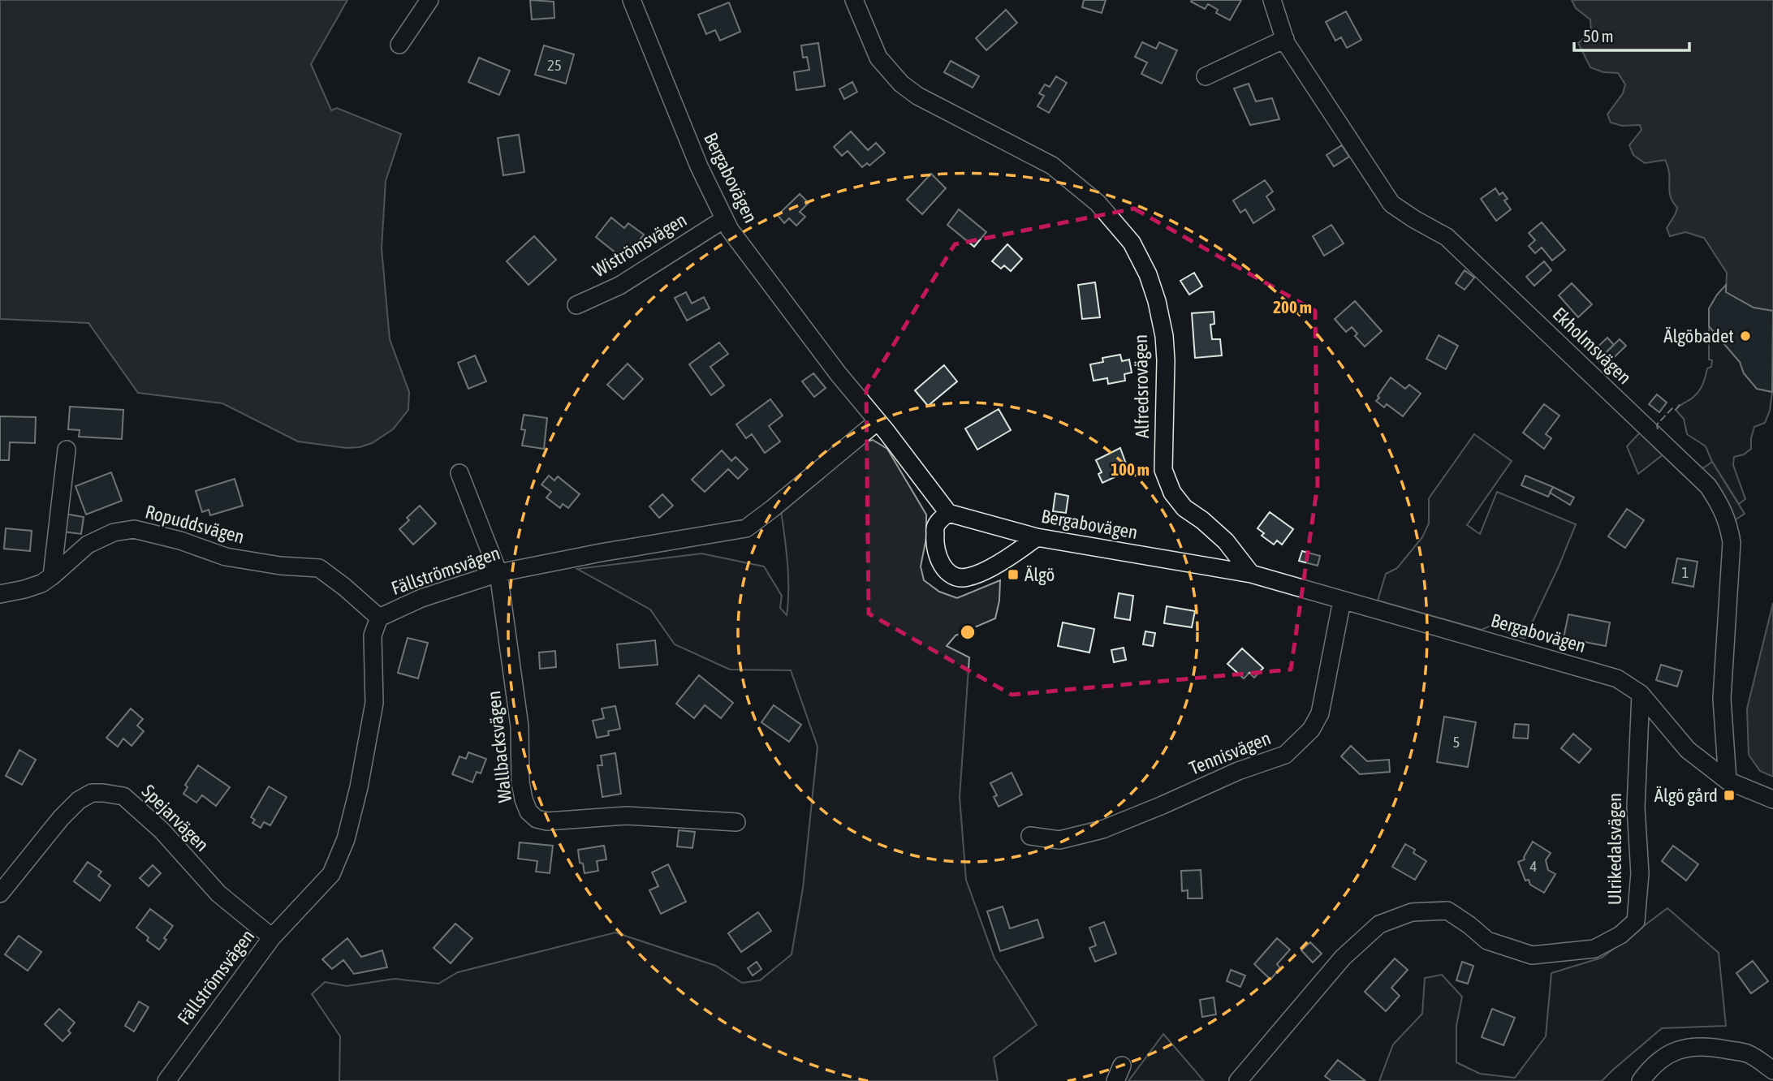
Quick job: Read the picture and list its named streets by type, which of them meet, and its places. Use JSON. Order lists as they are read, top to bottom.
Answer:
{
  "streets": {
    "street": [
      "Bergabovägen",
      "Wiströmsvägen",
      "Ekholmsvägen",
      "Alfredsrovägen",
      "Ropuddsvägen",
      "Fällströmsvägen",
      "Wallbacksvägen",
      "Tennisvägen",
      "Spejarvägen",
      "Ulrikedalsvägen"
    ]
  },
  "crossings": [
    ["Bergabovägen", "Wiströmsvägen"],
    ["Bergabovägen", "Ekholmsvägen"],
    ["Bergabovägen", "Alfredsrovägen"],
    ["Bergabovägen", "Fällströmsvägen"],
    ["Bergabovägen", "Tennisvägen"],
    ["Bergabovägen", "Ulrikedalsvägen"],
    ["Ropuddsvägen", "Fällströmsvägen"],
    ["Fällströmsvägen", "Wallbacksvägen"],
    ["Fällströmsvägen", "Spejarvägen"]
  ],
  "places": {
    "other": ["Älgöbadet"],
    "transit": ["Älgö", "Älgö gård"]
  },
  "house_numbers": [
    "25",
    "1",
    "5",
    "4"
  ],
  "scale_bar": "50 m",
  "rings": ["200 m", "100 m"]
}
